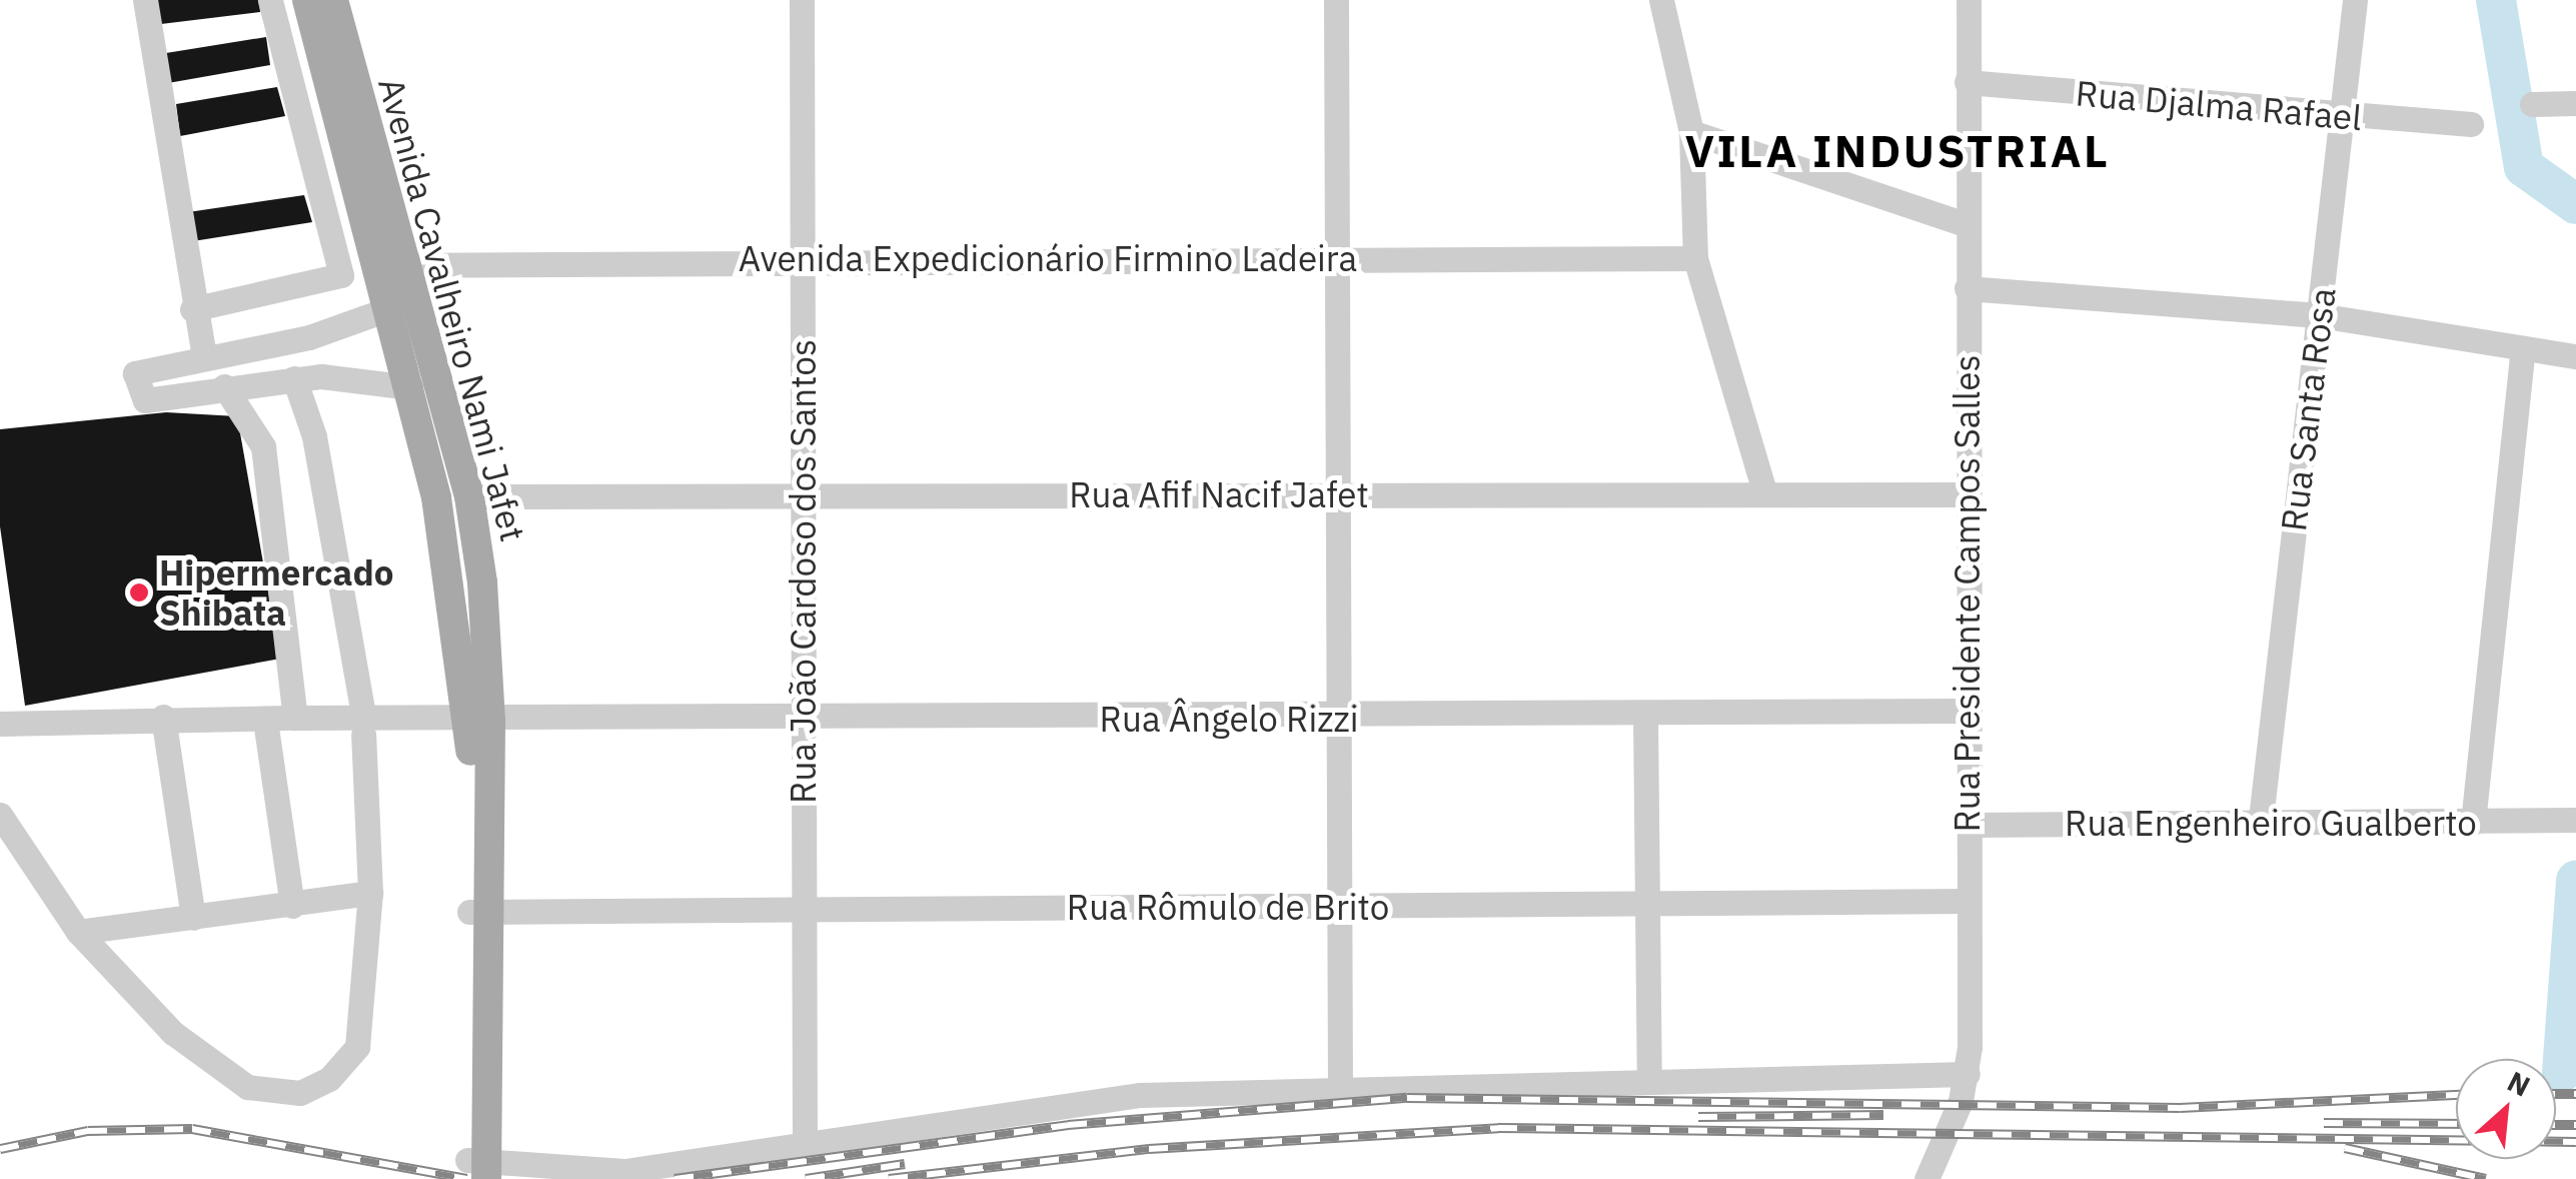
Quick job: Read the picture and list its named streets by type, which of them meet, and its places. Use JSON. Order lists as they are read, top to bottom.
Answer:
{
  "streets": {
    "main road": ["Avenida Cavalheiro Nami Jafet"],
    "street": [
      "Rua Djalma Rafael",
      "Avenida Expedicionário Firmino Ladeira",
      "Rua Santa Rosa",
      "Rua Afif Nacif Jafet",
      "Rua João Cardoso dos Santos",
      "Rua Presidente Campos Salles",
      "Rua Ângelo Rizzi",
      "Rua Engenheiro Gualberto",
      "Rua Rômulo de Brito"
    ]
  },
  "crossings": [
    ["Rua Djalma Rafael", "Rua Santa Rosa"],
    ["Rua Djalma Rafael", "Rua Presidente Campos Salles"],
    ["Avenida Expedicionário Firmino Ladeira", "Avenida Cavalheiro Nami Jafet"],
    ["Avenida Expedicionário Firmino Ladeira", "Rua João Cardoso dos Santos"],
    ["Avenida Cavalheiro Nami Jafet", "Rua Afif Nacif Jafet"],
    ["Avenida Cavalheiro Nami Jafet", "Rua Ângelo Rizzi"],
    ["Avenida Cavalheiro Nami Jafet", "Rua Rômulo de Brito"],
    ["Rua Santa Rosa", "Rua Engenheiro Gualberto"],
    ["Rua Afif Nacif Jafet", "Rua João Cardoso dos Santos"],
    ["Rua Afif Nacif Jafet", "Rua Presidente Campos Salles"],
    ["Rua João Cardoso dos Santos", "Rua Ângelo Rizzi"],
    ["Rua João Cardoso dos Santos", "Rua Rômulo de Brito"],
    ["Rua Presidente Campos Salles", "Rua Ângelo Rizzi"],
    ["Rua Presidente Campos Salles", "Rua Engenheiro Gualberto"],
    ["Rua Presidente Campos Salles", "Rua Rômulo de Brito"]
  ],
  "districts": ["VILA INDUSTRIAL"],
  "places": ["Hipermercado Shibata"],
  "north": "top right"
}
